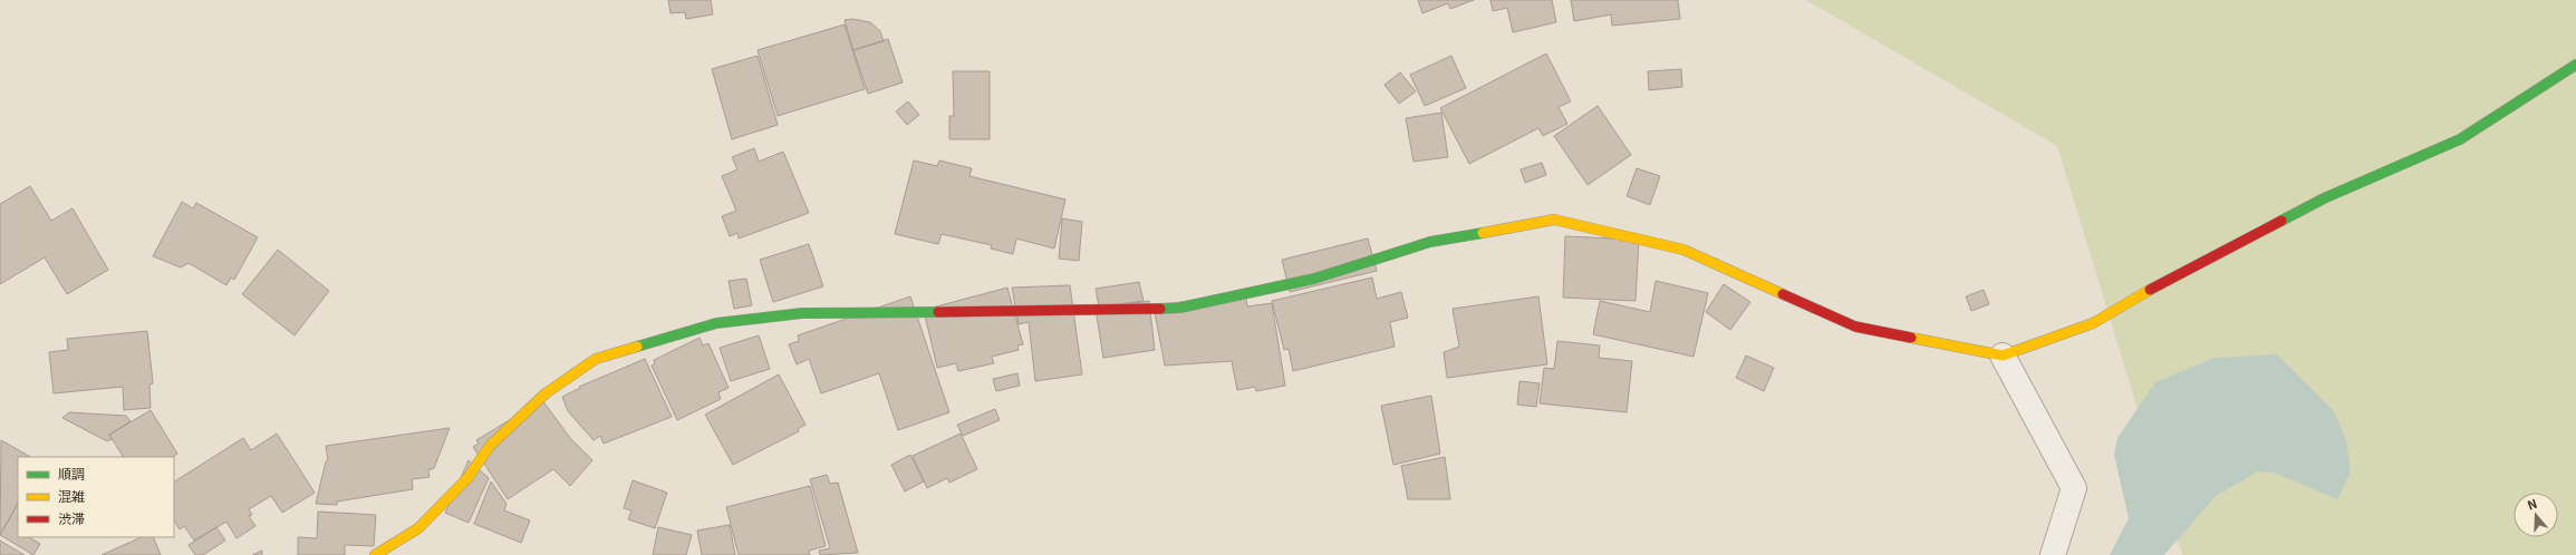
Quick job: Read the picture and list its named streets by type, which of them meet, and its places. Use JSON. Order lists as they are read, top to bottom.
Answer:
{
  "legend": ["順調", "混雑", "渋滞"],
  "north": "top"
}
